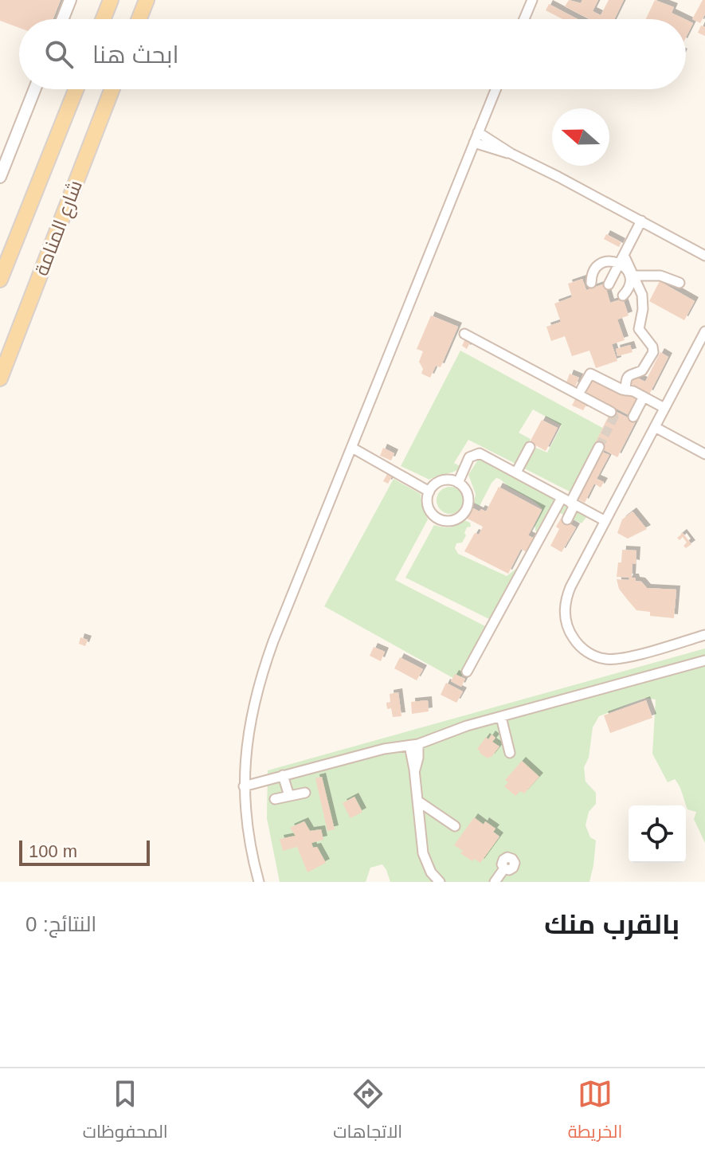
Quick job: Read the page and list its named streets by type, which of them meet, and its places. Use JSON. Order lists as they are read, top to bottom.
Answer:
{
  "streets": {
    "main road": ["شارع المنامة"]
  },
  "scale_bar": "100 m",
  "north": "left",
  "page": {
    "search": "ابحث هنا",
    "scale": "100 m",
    "heading": ["بالقرب منك", "النتائج: 0"],
    "nav": ["الخريطة", "الاتجاهات", "المحفوظات"]
  }
}
